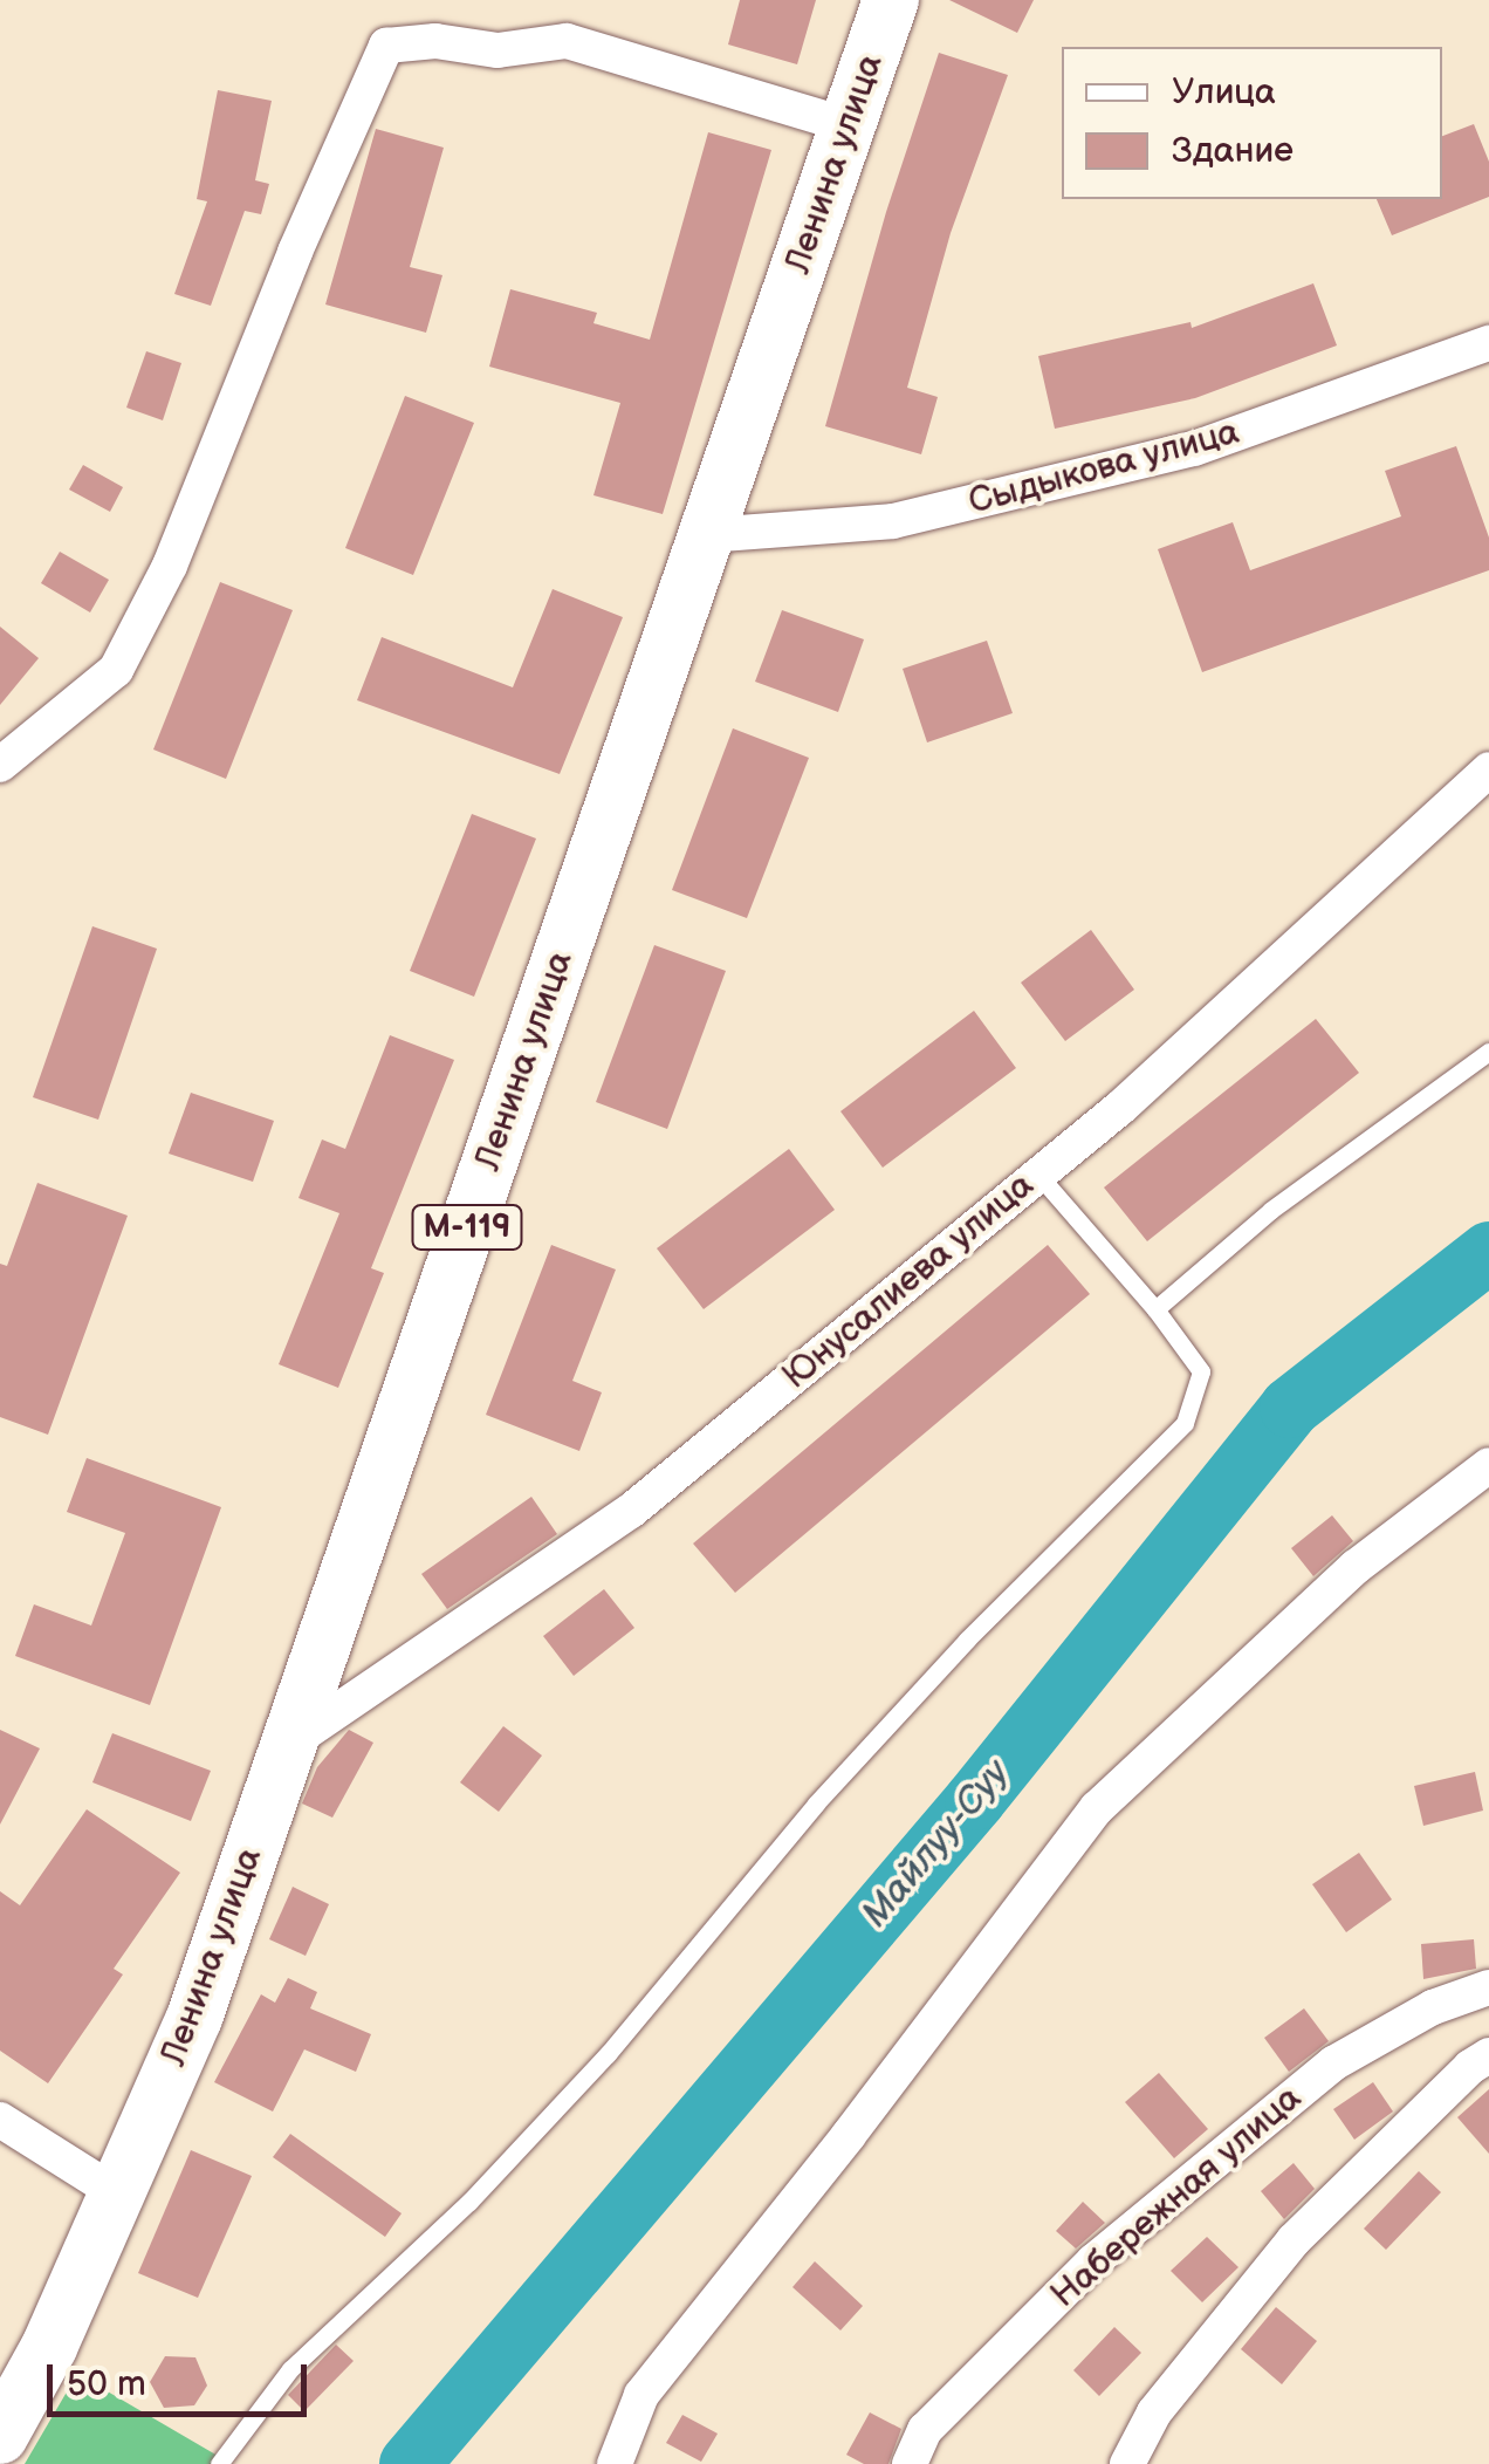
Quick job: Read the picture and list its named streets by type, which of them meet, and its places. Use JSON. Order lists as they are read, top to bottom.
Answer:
{
  "streets": {
    "main road": ["Ленина улица", "М-119"],
    "street": ["Сыдыкова улица", "Юнусалиева улица", "Набережная улица"]
  },
  "crossings": [
    ["Ленина улица", "Сыдыкова улица"],
    ["Ленина улица", "Юнусалиева улица"]
  ],
  "water": ["Майлуу-Суу"],
  "legend": ["Улица", "Здание"],
  "scale_bar": "50 m"
}
